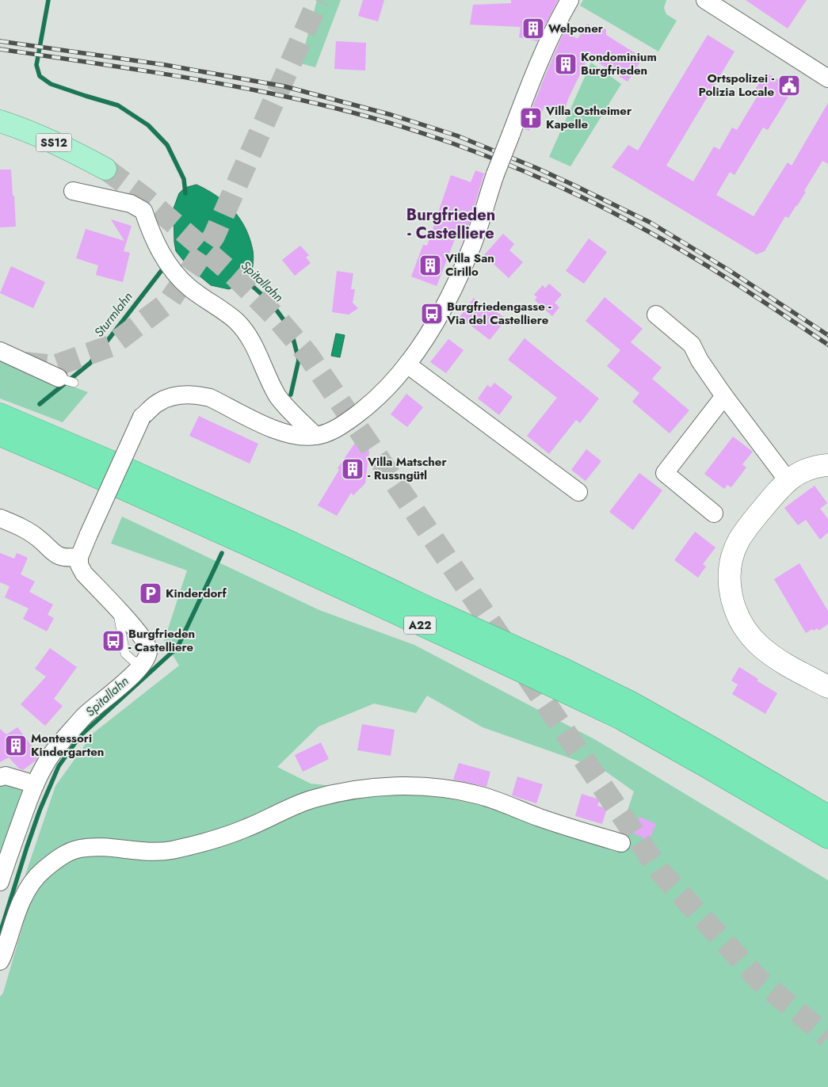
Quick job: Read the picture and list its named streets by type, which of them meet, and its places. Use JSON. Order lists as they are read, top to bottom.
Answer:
{
  "streets": {
    "highway": ["A22"],
    "main road": ["SS12"]
  },
  "districts": ["Burgfrieden - Castelliere"],
  "water": ["Spitallahn", "Sturmlahn"],
  "places": {
    "building": [
      "Welponer",
      "Kondominium Burgfrieden",
      "Villa San Cirillo",
      "Villa Matscher - Russngütl",
      "Montessori Kindergarten"
    ],
    "public building": ["Ortspolizei - Polizia Locale"],
    "church": ["Villa Ostheimer Kapelle"],
    "bus stop": ["Burgfriedengasse - Via del Castelliere", "Burgfrieden - Castelliere"],
    "parking": ["Kinderdorf"]
  }
}
